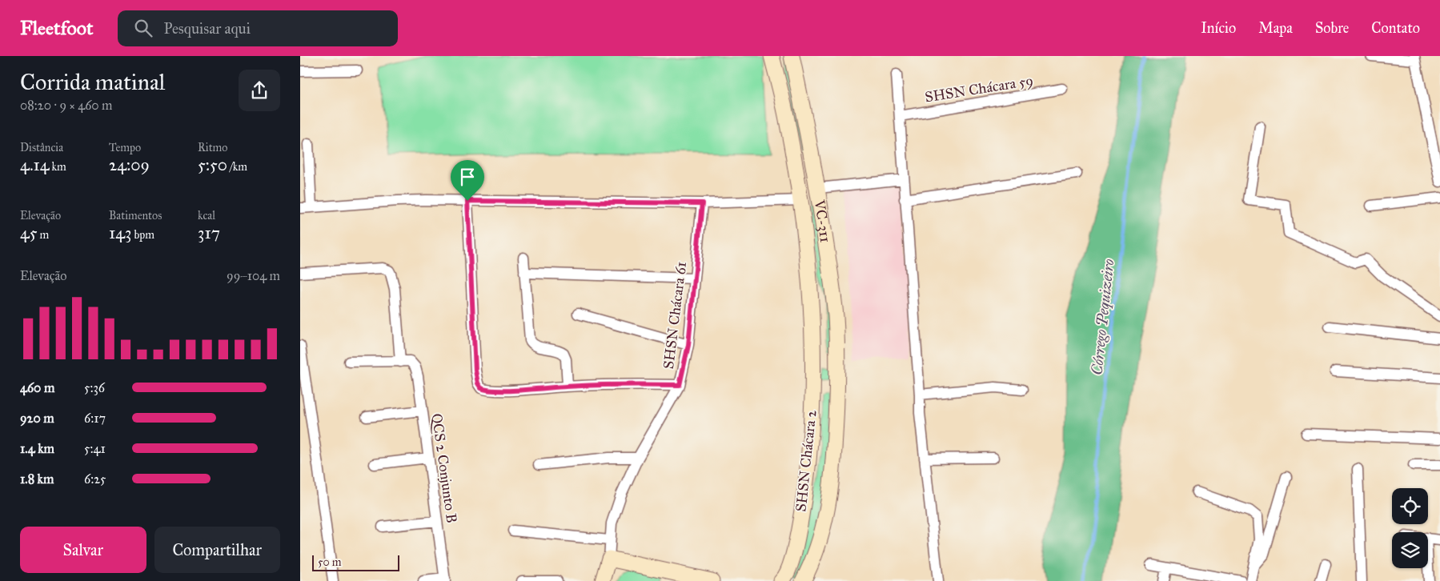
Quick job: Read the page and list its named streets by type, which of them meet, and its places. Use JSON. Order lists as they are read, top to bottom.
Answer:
{
  "streets": {
    "main road": ["VC-311", "SHSN Chácara 2"],
    "street": ["SHSN Chácara 59", "SHSN Chácara 61", "QCS 2 Conjunto B"]
  },
  "water": ["Córrego Pequizeiro"],
  "scale_bar": "50 m",
  "page": {
    "header": "Fleetfoot",
    "search": "Pesquisar aqui",
    "nav": [
      "Início",
      "Mapa",
      "Sobre",
      "Contato"
    ],
    "heading": ["Corrida matinal", "08:20 · 9 × 460 m"],
    "stats": [
      ["Distância", "4.14 km"],
      ["Tempo", "24:09"],
      ["Ritmo", "5:50 /km"],
      ["Elevação", "45 m"],
      ["Batimentos", "143 bpm"],
      ["kcal", "317"]
    ],
    "chart": ["Elevação", "99–104 m"],
    "list": [
      {
        "name": "460 m",
        "note": "5:36"
      },
      {
        "name": "920 m",
        "note": "6:17"
      },
      {
        "name": "1.4 km",
        "note": "5:41"
      },
      {
        "name": "1.8 km",
        "note": "6:25"
      }
    ],
    "buttons": ["Salvar", "Compartilhar"],
    "scale": "50 m"
  }
}
